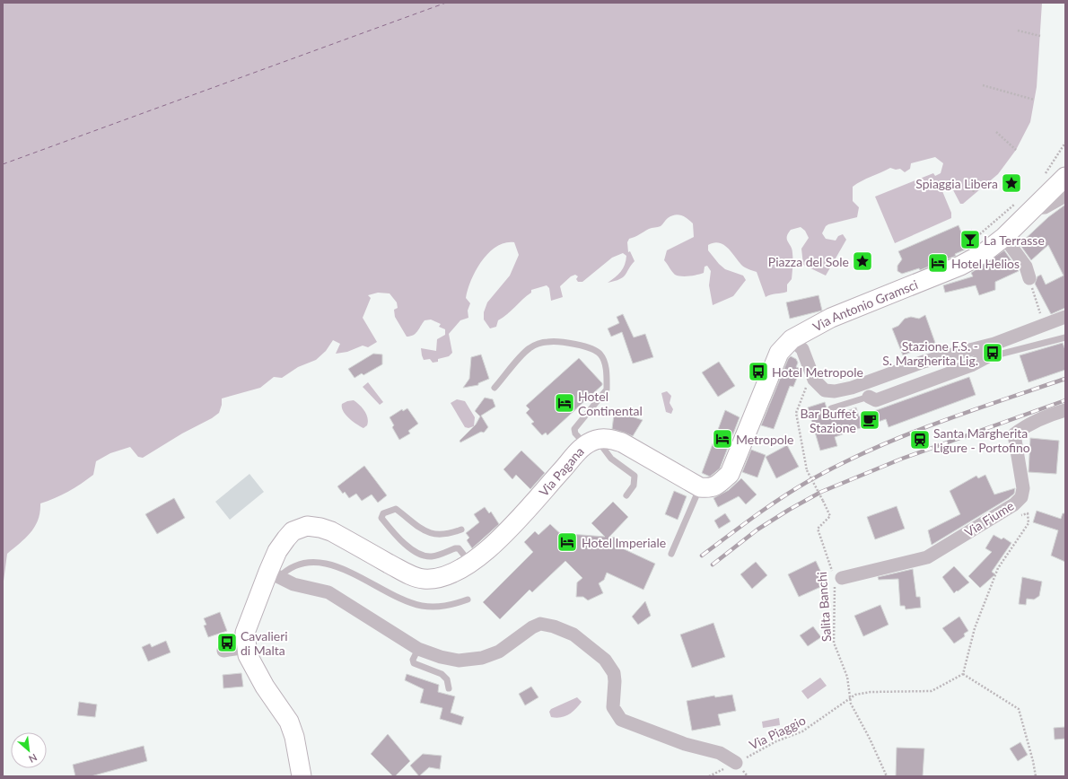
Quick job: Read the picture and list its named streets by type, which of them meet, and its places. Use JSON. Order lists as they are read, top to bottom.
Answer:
{
  "streets": {
    "main road": ["Via Antonio Gramsci", "Via Pagana"],
    "street": ["Via Fiume"],
    "path": ["Salita Banchi", "Via Piaggio"]
  },
  "crossings": [
    ["Via Fiume", "Salita Banchi"],
    ["Salita Banchi", "Via Piaggio"]
  ],
  "places": {
    "place": ["Spiaggia Libera", "Piazza del Sole"],
    "bar": ["La Terrasse"],
    "hotel": [
      "Hotel Helios",
      "Hotel Continental",
      "Metropole",
      "Hotel Imperiale"
    ],
    "bus stop": ["Stazione F.S. - S. Margherita Lig.", "Hotel Metropole", "Cavalieri di Malta"],
    "cafe": ["Bar Buffet Stazione"],
    "station": ["Santa Margherita Ligure - Portofino"]
  },
  "north": "bottom right"
}
